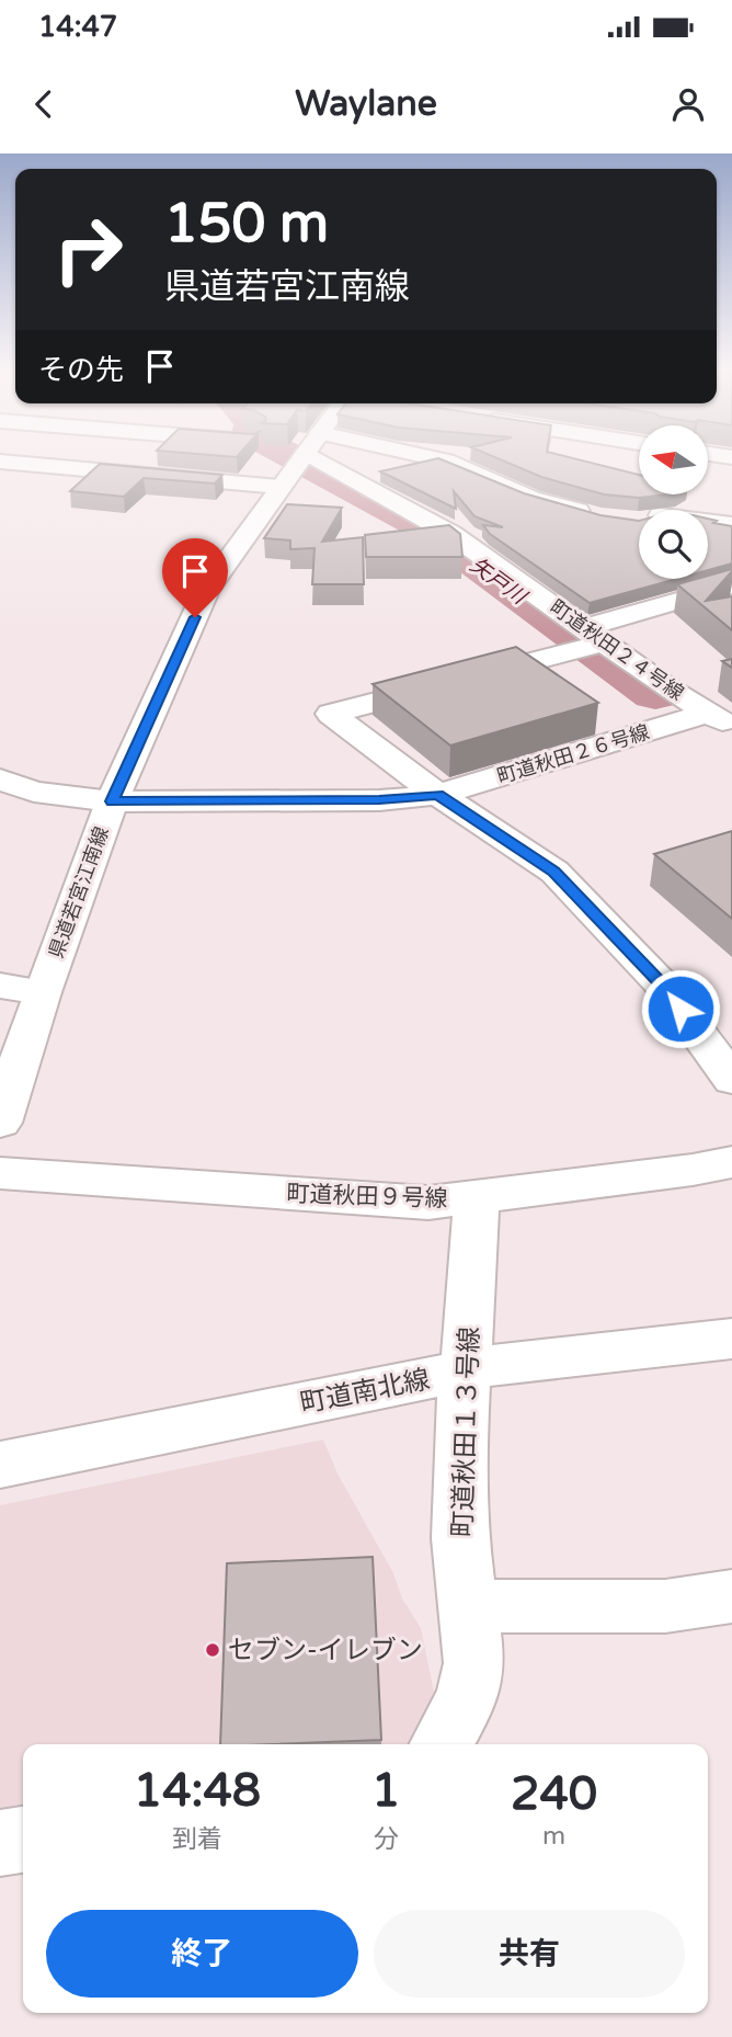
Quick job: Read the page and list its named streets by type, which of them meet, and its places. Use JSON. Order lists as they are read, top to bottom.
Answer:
{
  "streets": {
    "street": [
      "町道秋田２４号線",
      "町道秋田２６号線",
      "県道若宮江南線",
      "町道秋田９号線",
      "町道南北線",
      "町道秋田１３号線"
    ]
  },
  "crossings": [
    ["町道秋田２４号線", "町道秋田２６号線"],
    ["町道秋田２６号線", "県道若宮江南線"],
    ["町道秋田９号線", "町道秋田１３号線"],
    ["町道南北線", "町道秋田１３号線"]
  ],
  "water": ["矢戸川"],
  "places": ["セブン-イレブン"],
  "north": "left",
  "page": {
    "status": "14:47",
    "header": "Waylane",
    "turn": ["150 m", "県道若宮江南線"],
    "then": "その先",
    "eta": [
      "14:48",
      "到着",
      "1",
      "分",
      "240",
      "m"
    ],
    "buttons": ["終了", "共有"]
  }
}
